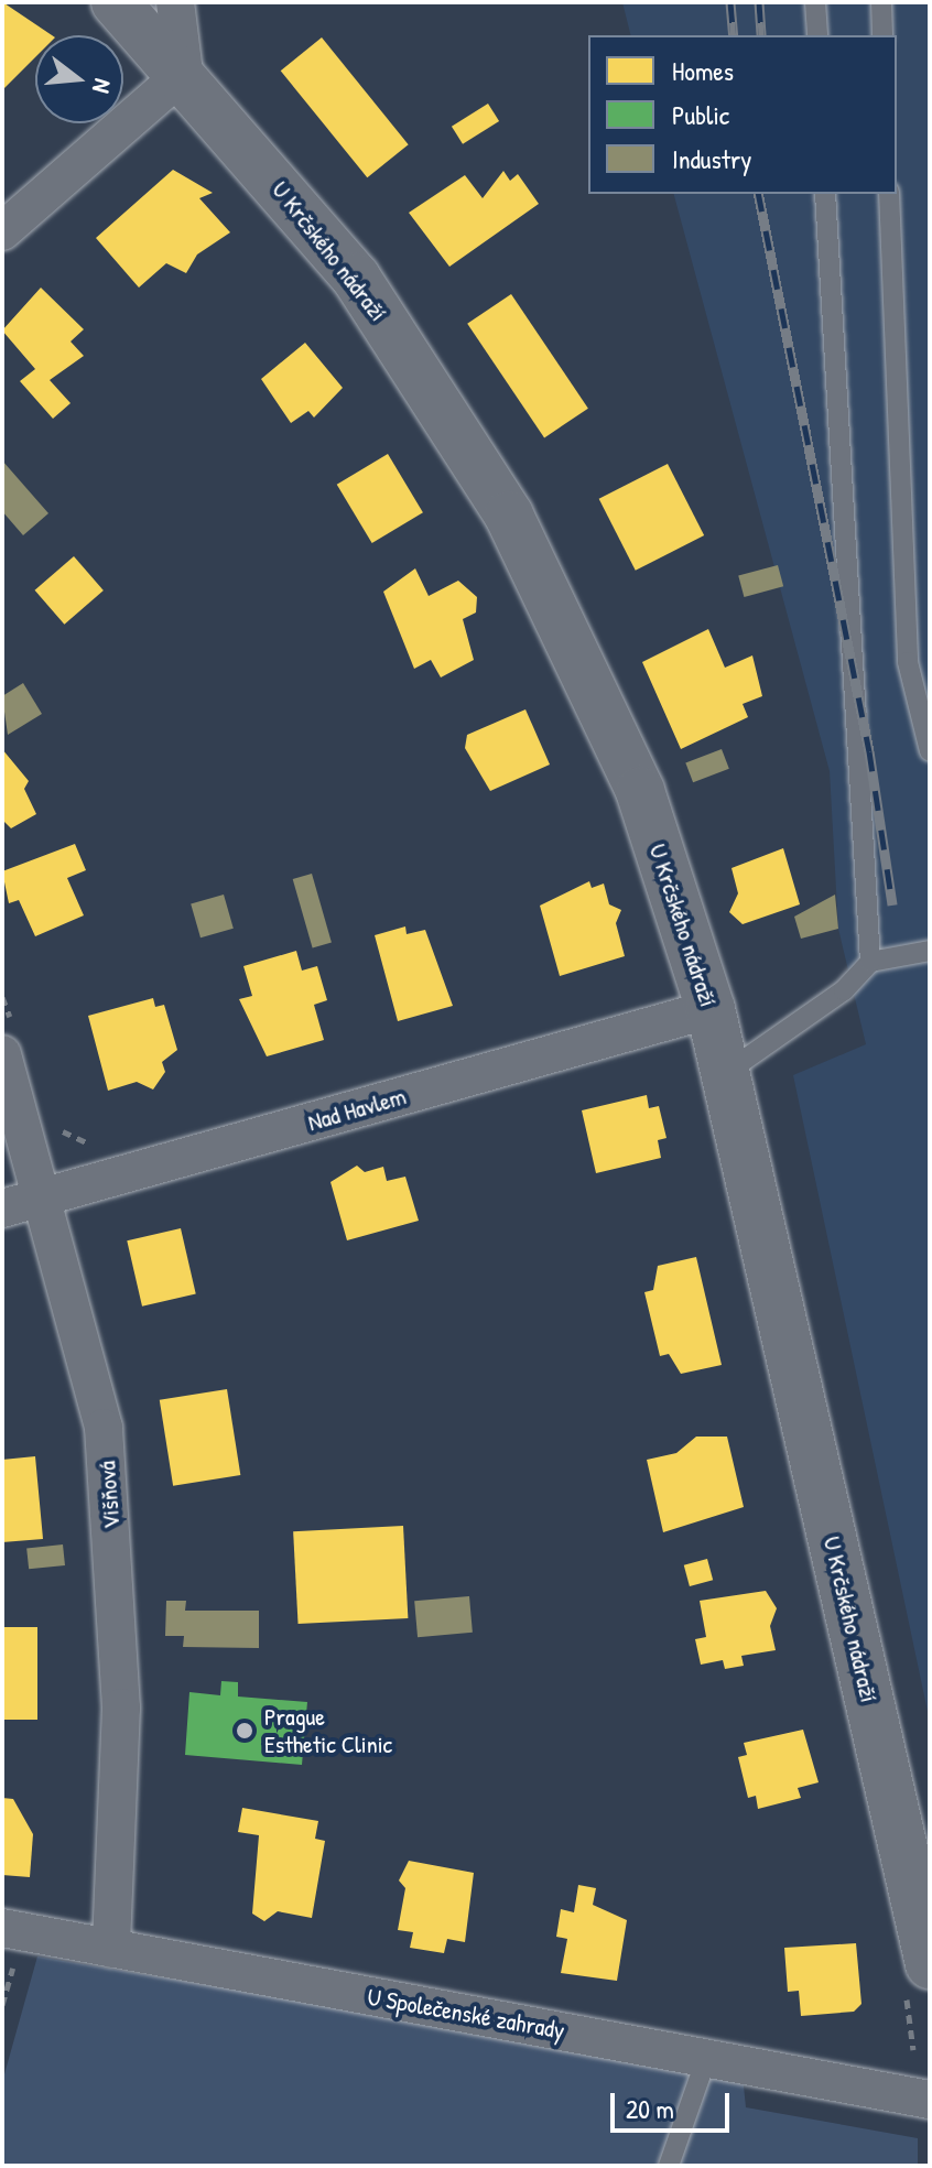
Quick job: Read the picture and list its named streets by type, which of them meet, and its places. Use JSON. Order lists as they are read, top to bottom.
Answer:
{
  "streets": {
    "street": [
      "U Krčského nádraží",
      "Nad Havlem",
      "Višňová",
      "U Společenské zahrady"
    ]
  },
  "crossings": [
    ["U Krčského nádraží", "Nad Havlem"],
    ["Nad Havlem", "Višňová"],
    ["Višňová", "U Společenské zahrady"]
  ],
  "places": ["Prague Esthetic Clinic"],
  "legend": ["Homes", "Public", "Industry"],
  "scale_bar": "20 m",
  "north": "right"
}
